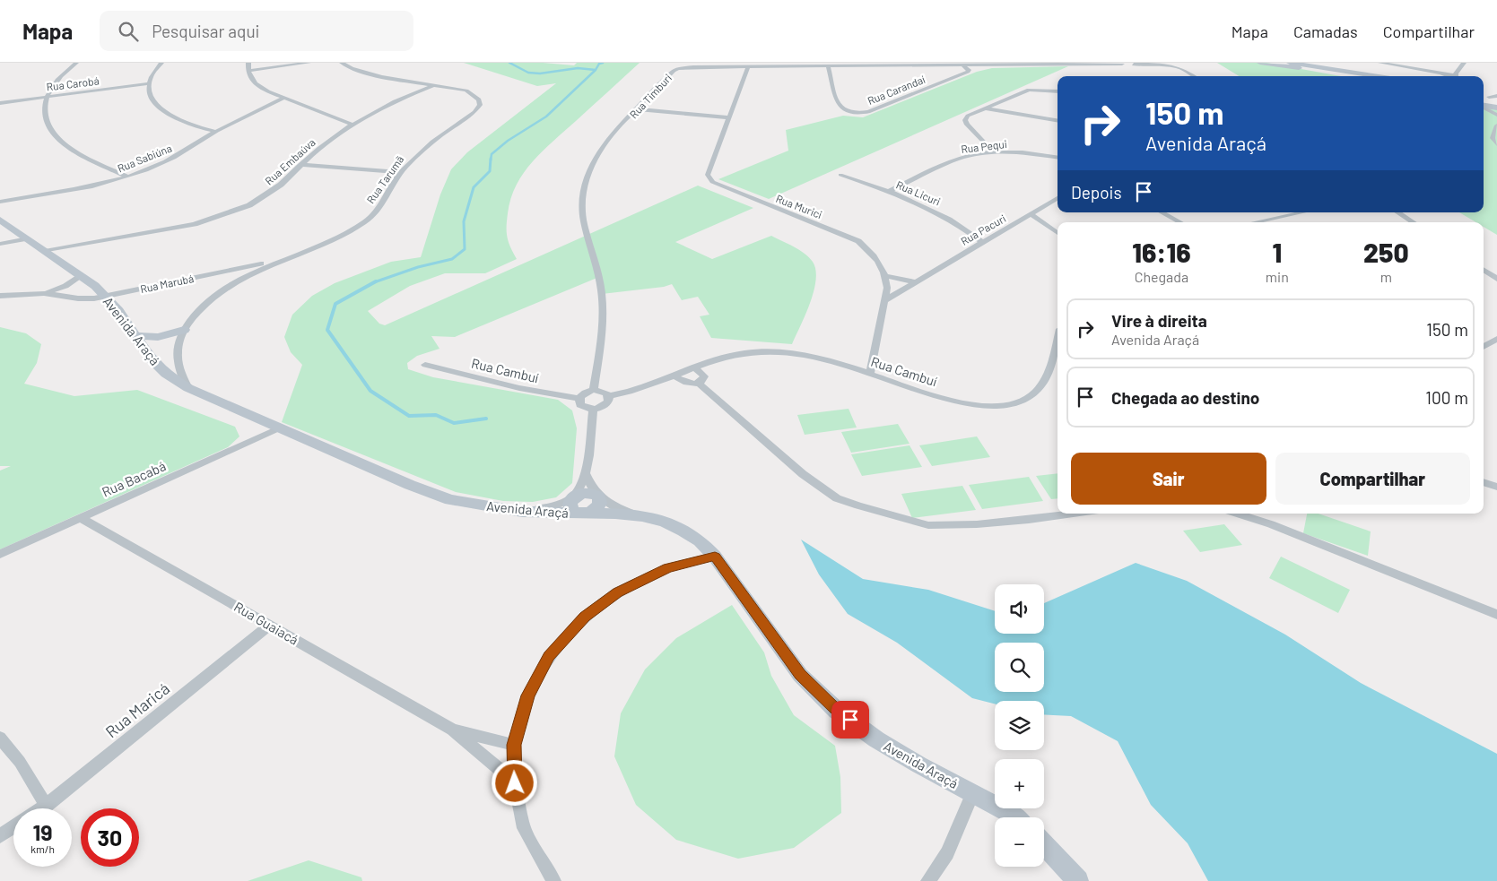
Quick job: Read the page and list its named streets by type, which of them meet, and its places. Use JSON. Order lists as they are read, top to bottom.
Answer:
{
  "streets": {
    "street": [
      "Rua Carobá",
      "Rua Carandaí",
      "Rua Timburi",
      "Rua Pequi",
      "Rua Sabiúna",
      "Rua Embaúva",
      "Rua Tarumã",
      "Rua Licuri",
      "Rua Murici",
      "Rua Pacuri",
      "Rua Marubá",
      "Avenida Araçá",
      "Rua Cambuí",
      "Rua Bacabá",
      "Rua Guaiacá",
      "Rua Maricá"
    ]
  },
  "crossings": [
    ["Rua Carandaí", "Rua Timburi"],
    ["Rua Timburi", "Rua Murici"],
    ["Rua Pequi", "Rua Licuri"],
    ["Rua Embaúva", "Rua Tarumã"],
    ["Rua Embaúva", "Avenida Araçá"],
    ["Rua Tarumã", "Rua Marubá"],
    ["Rua Tarumã", "Avenida Araçá"],
    ["Rua Licuri", "Rua Pacuri"],
    ["Rua Murici", "Rua Pacuri"],
    ["Rua Murici", "Rua Cambuí"],
    ["Rua Marubá", "Avenida Araçá"],
    ["Avenida Araçá", "Rua Bacabá"],
    ["Rua Bacabá", "Rua Guaiacá"],
    ["Rua Guaiacá", "Rua Maricá"]
  ],
  "page": {
    "header": "Mapa",
    "search": "Pesquisar aqui",
    "nav": ["Mapa", "Camadas", "Compartilhar"],
    "turn": ["150 m", "Avenida Araçá"],
    "then": "Depois",
    "eta": [
      "16:16",
      "Chegada",
      "1",
      "min",
      "250",
      "m"
    ],
    "list": [
      {
        "name": "Vire à direita",
        "note": "Avenida Araçá",
        "value": "150 m"
      },
      {
        "name": "Chegada ao destino",
        "value": "100 m"
      }
    ],
    "buttons": ["Sair", "Compartilhar"],
    "map_buttons": ["+", "−"],
    "speed": "19 km/h",
    "limit": "30"
  }
}
